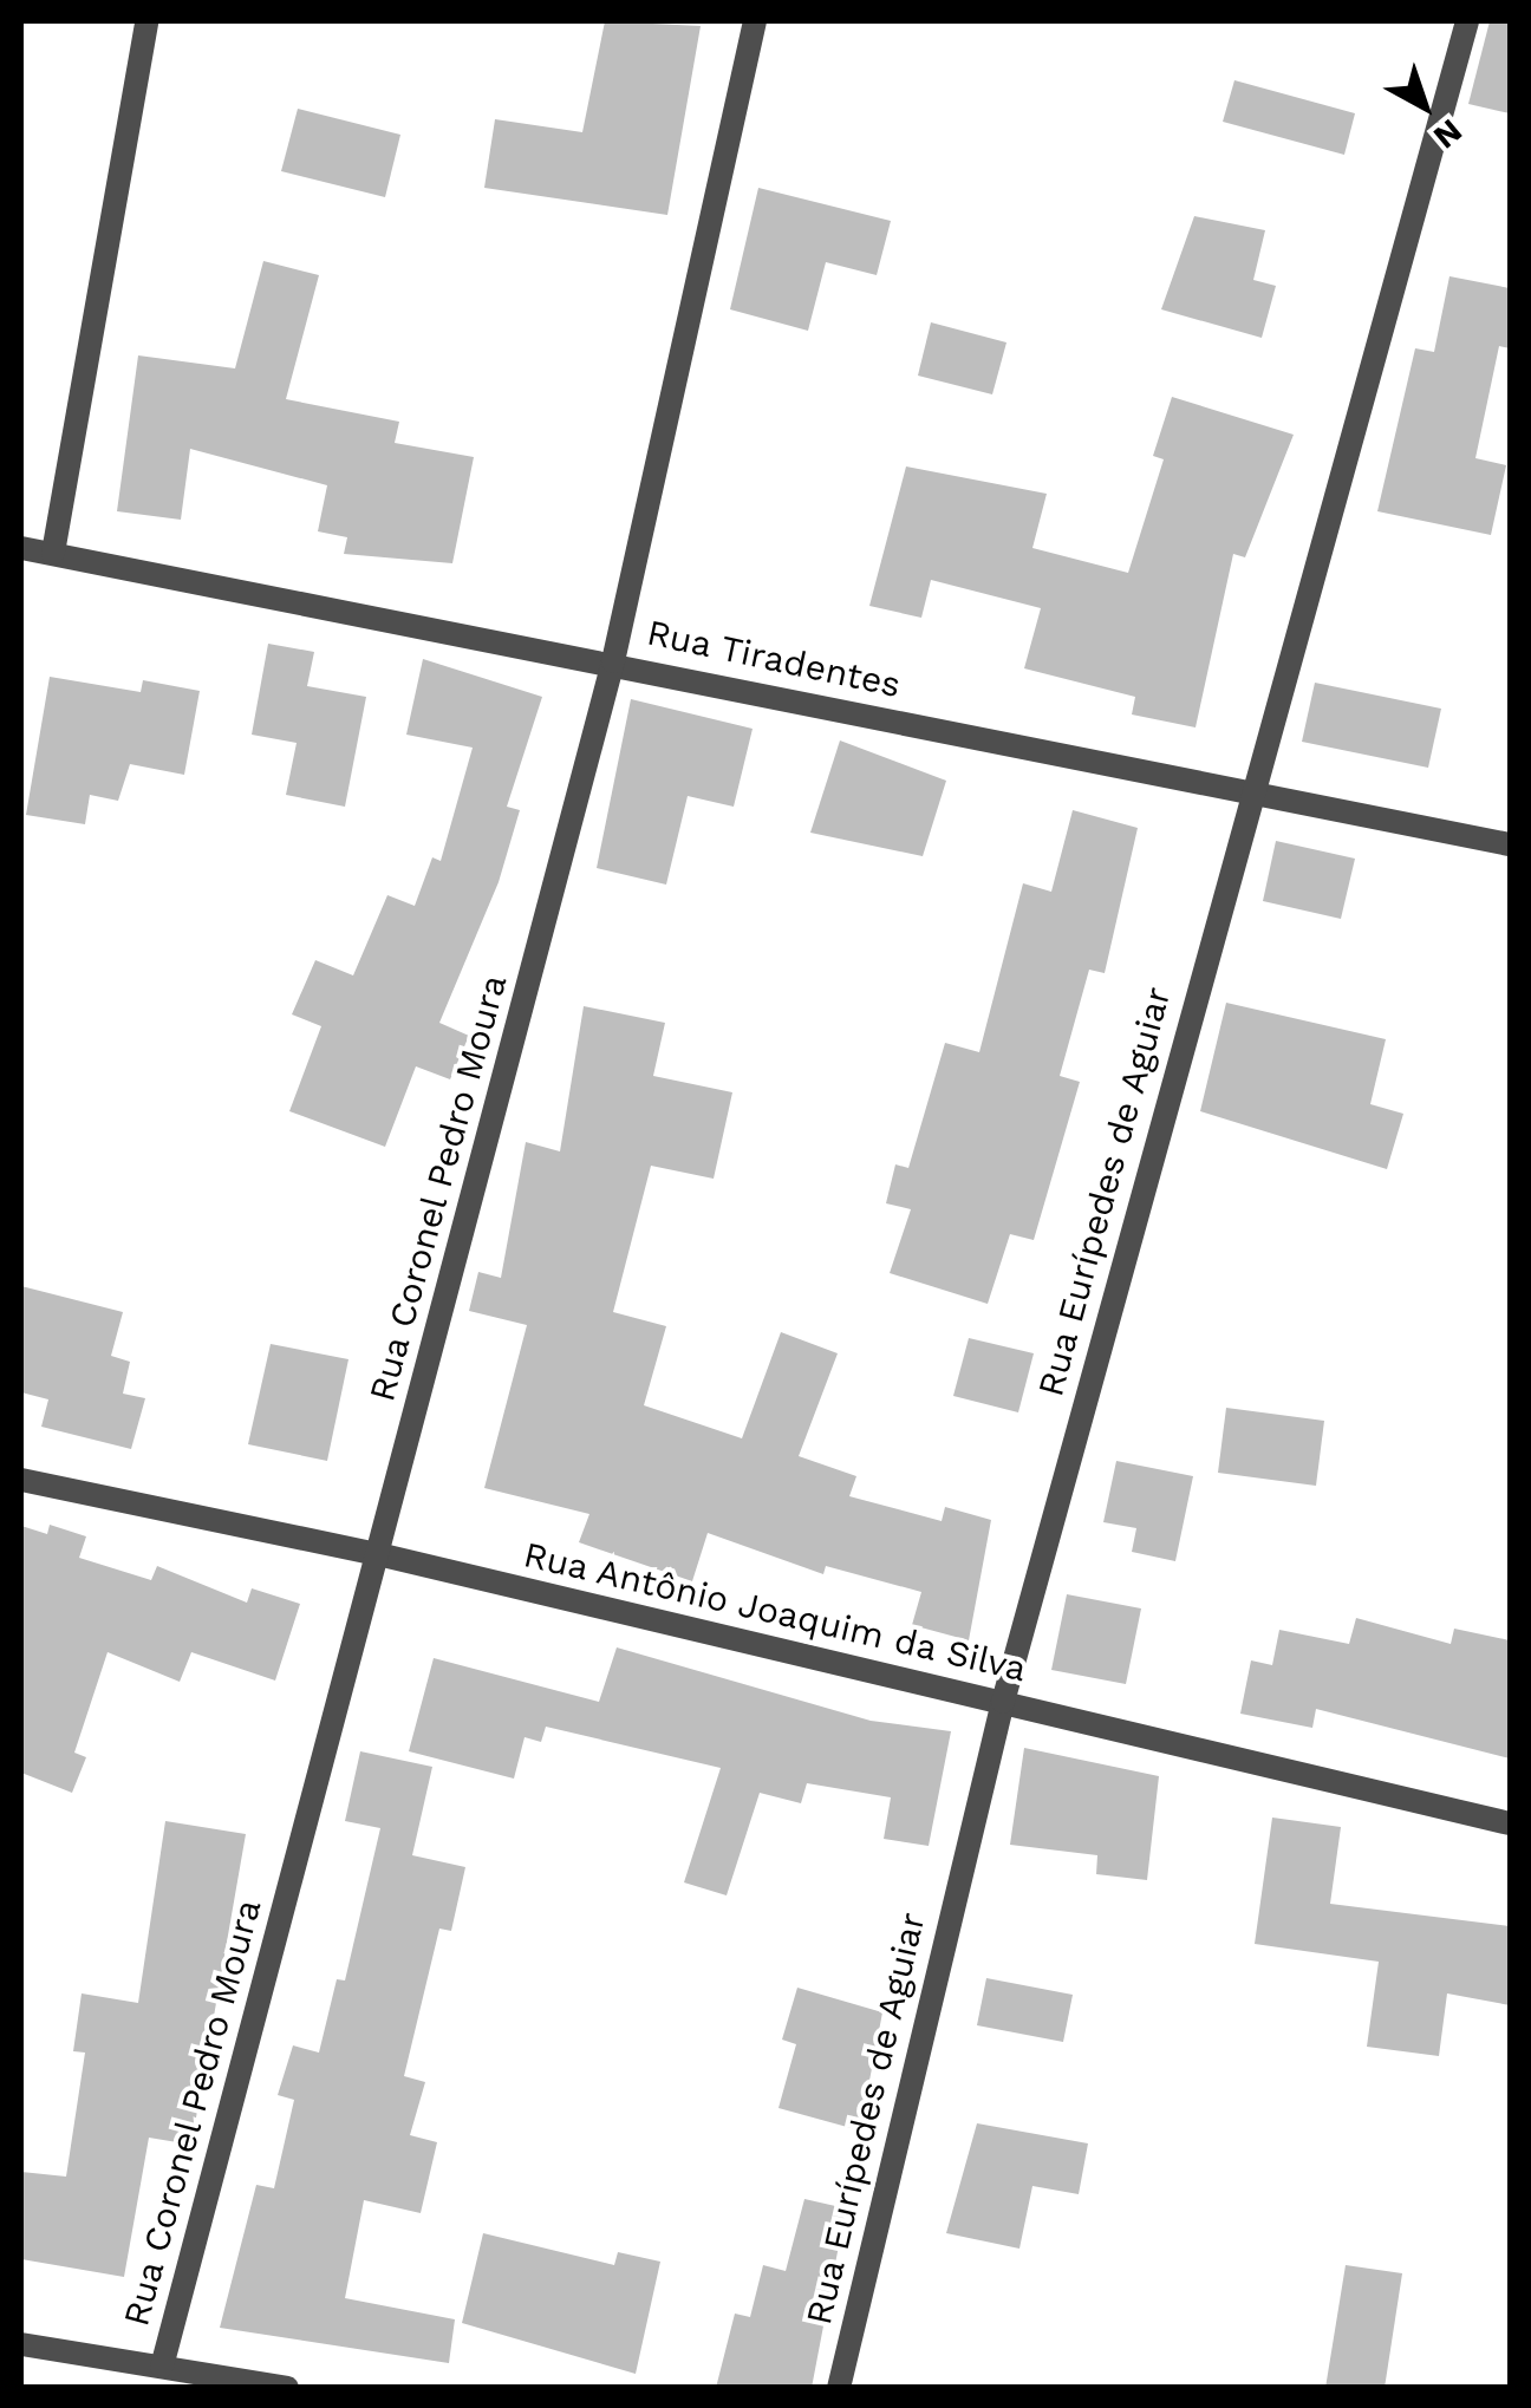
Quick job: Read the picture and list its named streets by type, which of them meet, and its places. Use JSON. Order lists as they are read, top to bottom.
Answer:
{
  "streets": {
    "street": [
      "Rua Tiradentes",
      "Rua Coronel Pedro Moura",
      "Rua Eurípedes de Aguiar",
      "Rua Antônio Joaquim da Silva"
    ]
  },
  "crossings": [
    ["Rua Tiradentes", "Rua Coronel Pedro Moura"],
    ["Rua Tiradentes", "Rua Eurípedes de Aguiar"],
    ["Rua Coronel Pedro Moura", "Rua Antônio Joaquim da Silva"],
    ["Rua Eurípedes de Aguiar", "Rua Antônio Joaquim da Silva"]
  ],
  "north": "bottom right"
}
